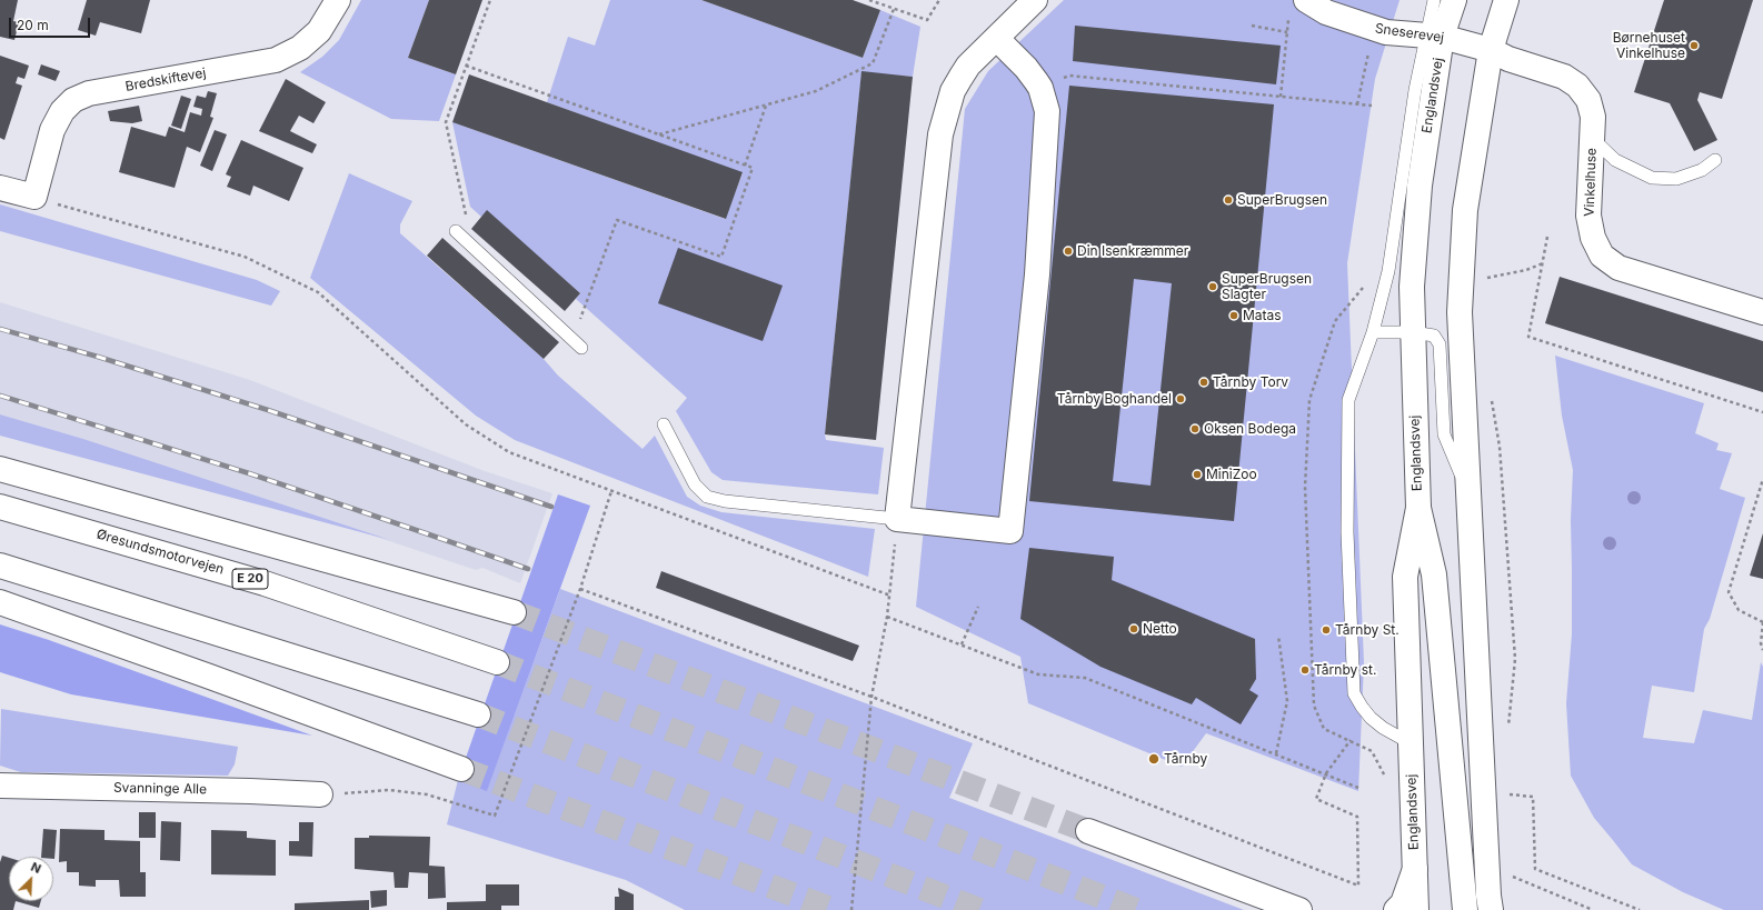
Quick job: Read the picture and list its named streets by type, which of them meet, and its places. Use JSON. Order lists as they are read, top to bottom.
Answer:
{
  "streets": {
    "main road": [
      "Sneserevej",
      "Bredskiftevej",
      "Englandsvej",
      "Vinkelhuse",
      "Øresundsmotorvejen",
      "E 20",
      "Svanninge Alle"
    ]
  },
  "crossings": [
    ["Sneserevej", "Englandsvej"],
    ["Sneserevej", "Vinkelhuse"]
  ],
  "places": [
    "Børnehuset Vinkelhuse",
    "SuperBrugsen",
    "Din Isenkræmmer",
    "SuperBrugsen Slagter",
    "Matas",
    "Tårnby Torv",
    "Tårnby Boghandel",
    "Oksen Bodega",
    "MiniZoo",
    "Netto",
    "Tårnby St.",
    "Tårnby st.",
    "Tårnby"
  ],
  "scale_bar": "20 m",
  "north": "top right"
}
